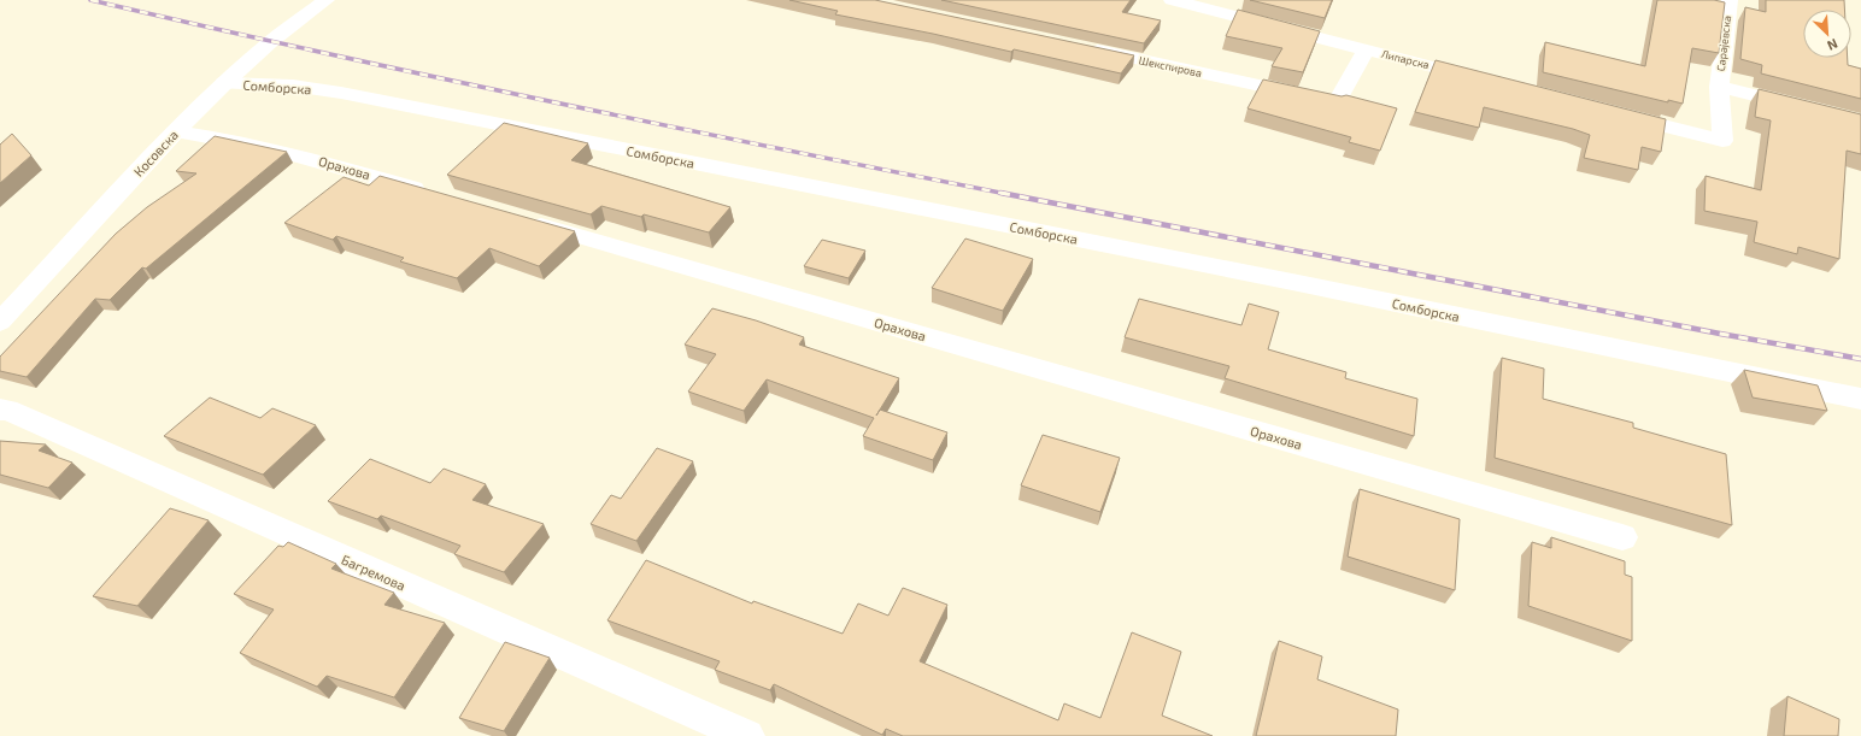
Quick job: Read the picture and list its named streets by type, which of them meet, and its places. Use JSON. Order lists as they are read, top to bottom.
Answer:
{
  "streets": {
    "street": [
      "Сарајевска",
      "Липарска",
      "Шекспирова",
      "Сомборска",
      "Косовска",
      "Орахова",
      "Багремова"
    ]
  },
  "crossings": [
    ["Липарска", "Шекспирова"],
    ["Сомборска", "Косовска"],
    ["Косовска", "Орахова"]
  ],
  "north": "bottom right"
}
